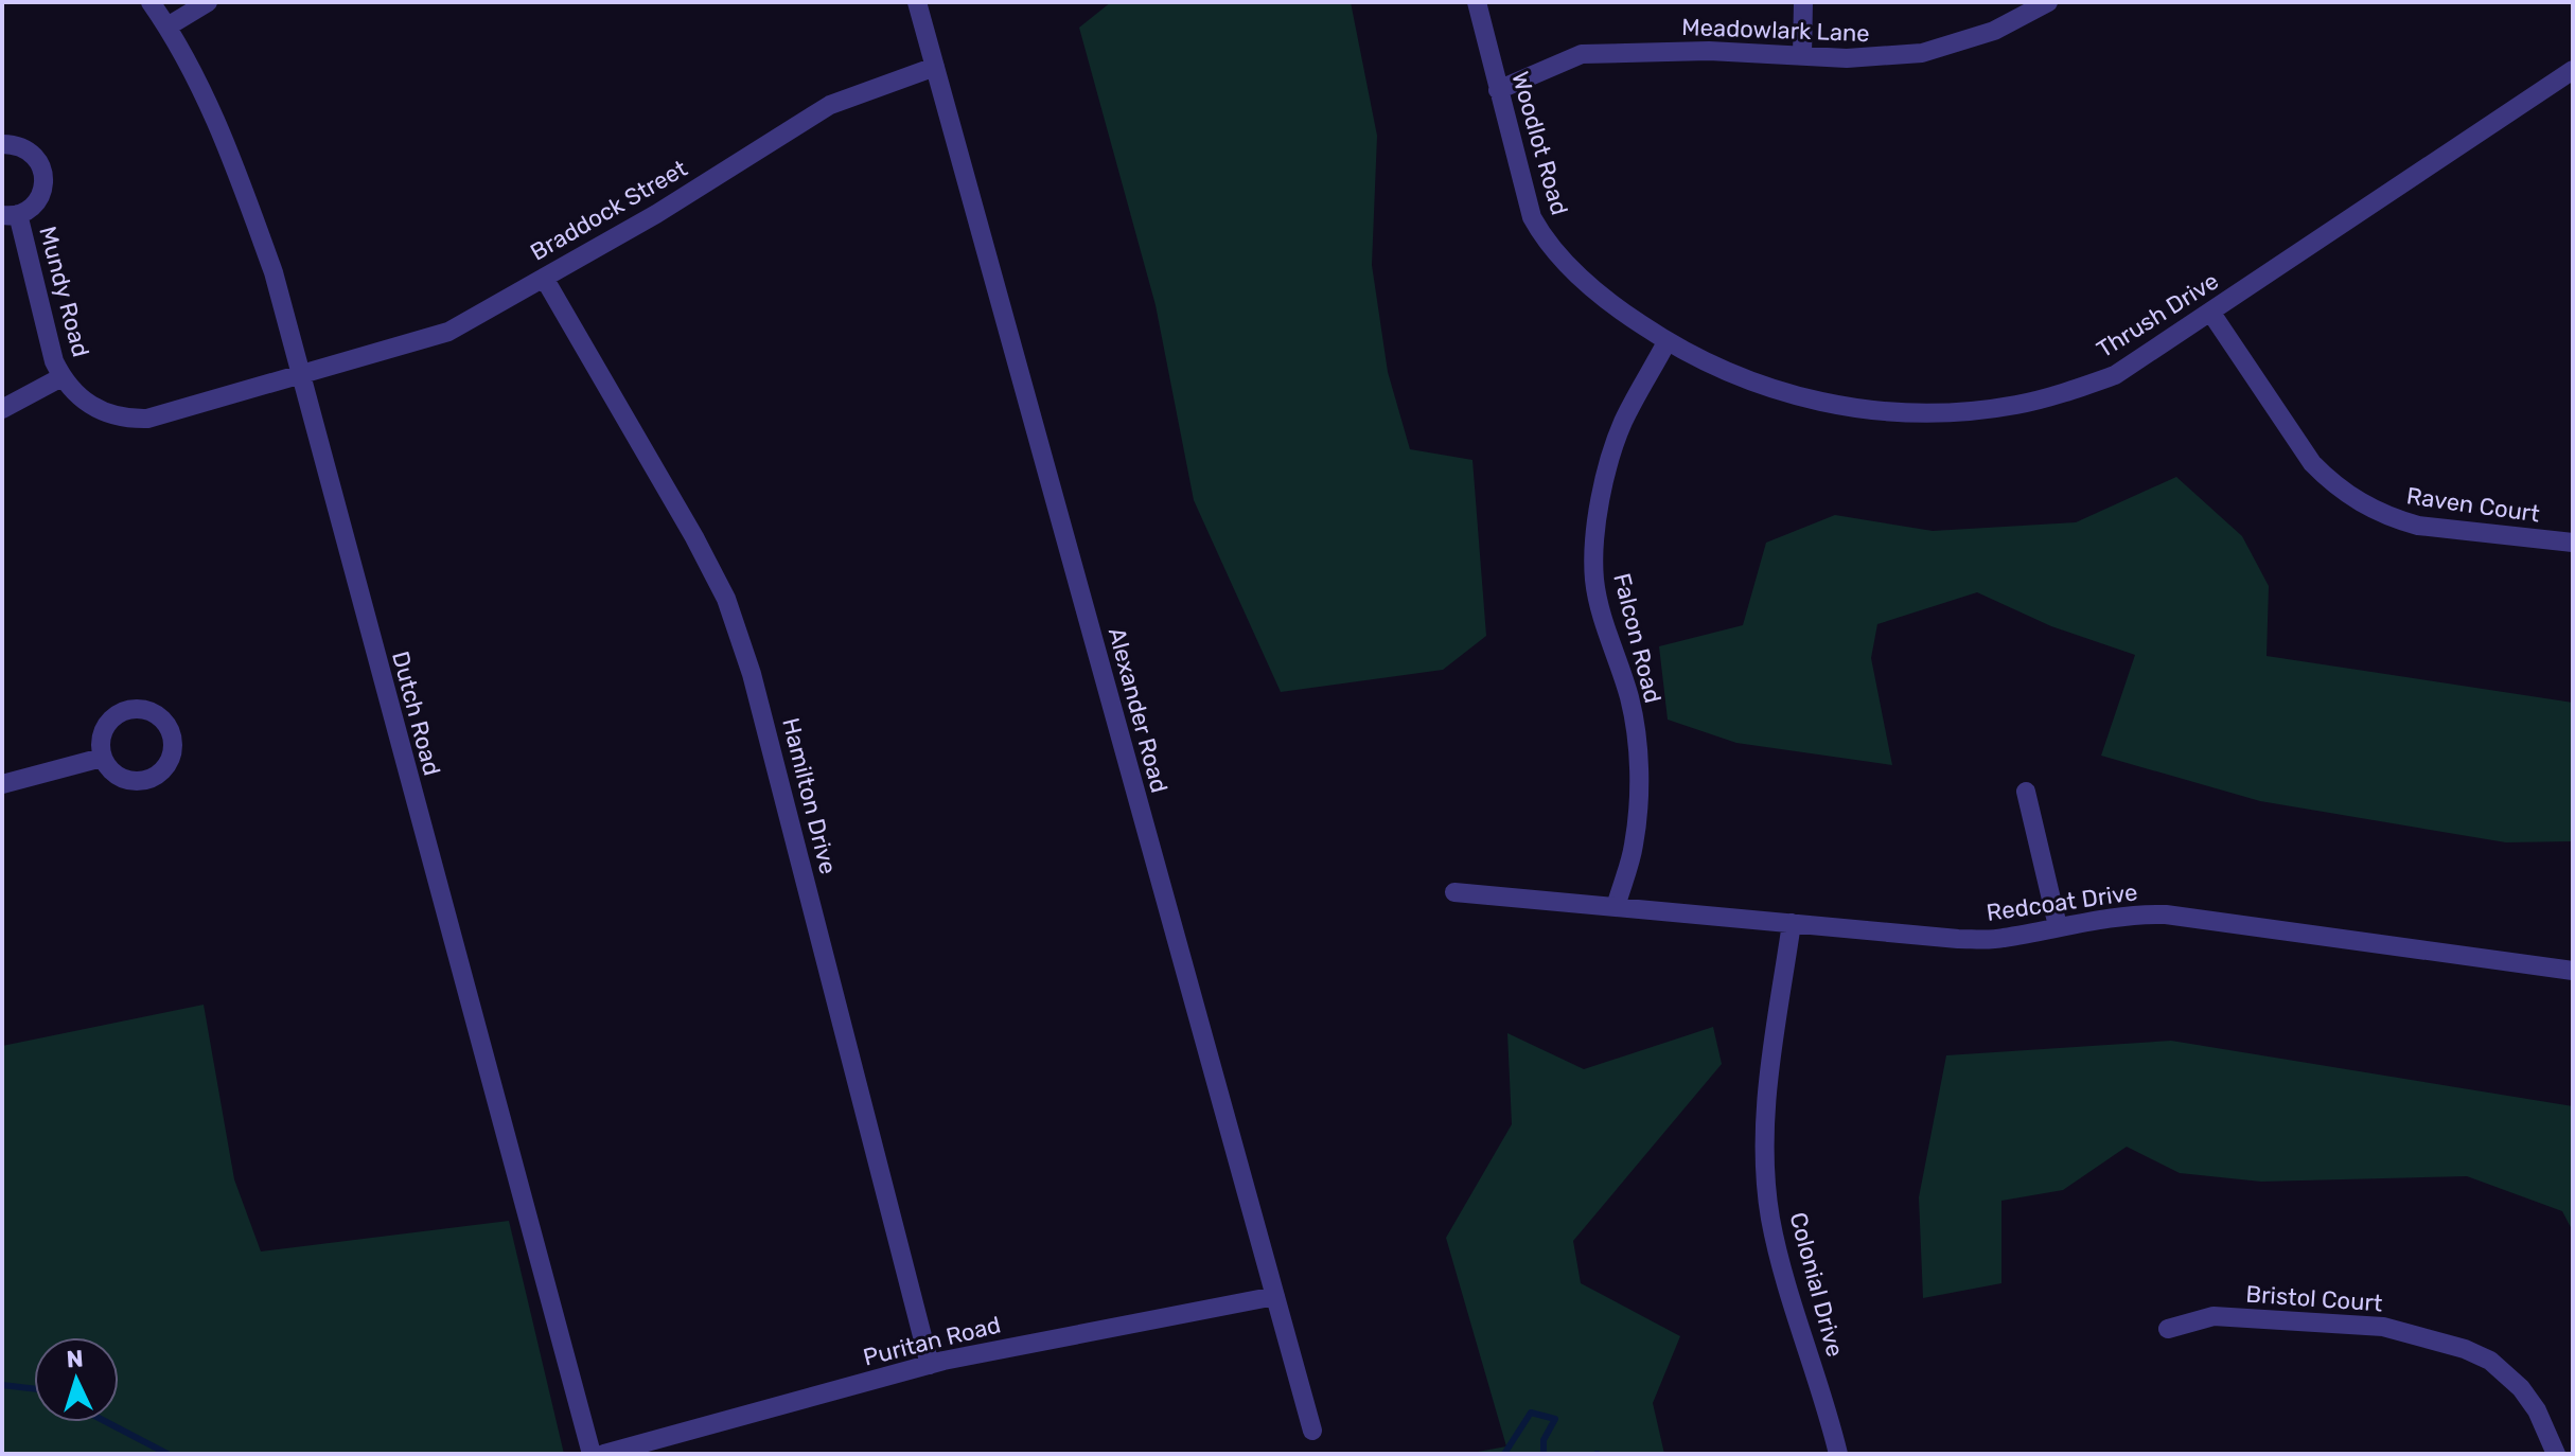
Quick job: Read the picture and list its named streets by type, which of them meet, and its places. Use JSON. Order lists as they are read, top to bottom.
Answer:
{
  "streets": {
    "street": [
      "Meadowlark Lane",
      "Woodlot Road",
      "Braddock Street",
      "Mundy Road",
      "Thrush Drive",
      "Raven Court",
      "Falcon Road",
      "Alexander Road",
      "Dutch Road",
      "Hamilton Drive",
      "Redcoat Drive",
      "Colonial Drive",
      "Bristol Court",
      "Puritan Road"
    ]
  },
  "crossings": [
    ["Meadowlark Lane", "Woodlot Road"],
    ["Woodlot Road", "Thrush Drive"],
    ["Woodlot Road", "Falcon Road"],
    ["Braddock Street", "Mundy Road"],
    ["Braddock Street", "Alexander Road"],
    ["Braddock Street", "Dutch Road"],
    ["Braddock Street", "Hamilton Drive"],
    ["Mundy Road", "Dutch Road"],
    ["Thrush Drive", "Raven Court"],
    ["Thrush Drive", "Falcon Road"],
    ["Falcon Road", "Redcoat Drive"],
    ["Alexander Road", "Puritan Road"],
    ["Hamilton Drive", "Puritan Road"],
    ["Redcoat Drive", "Colonial Drive"]
  ],
  "north": "top"
}
